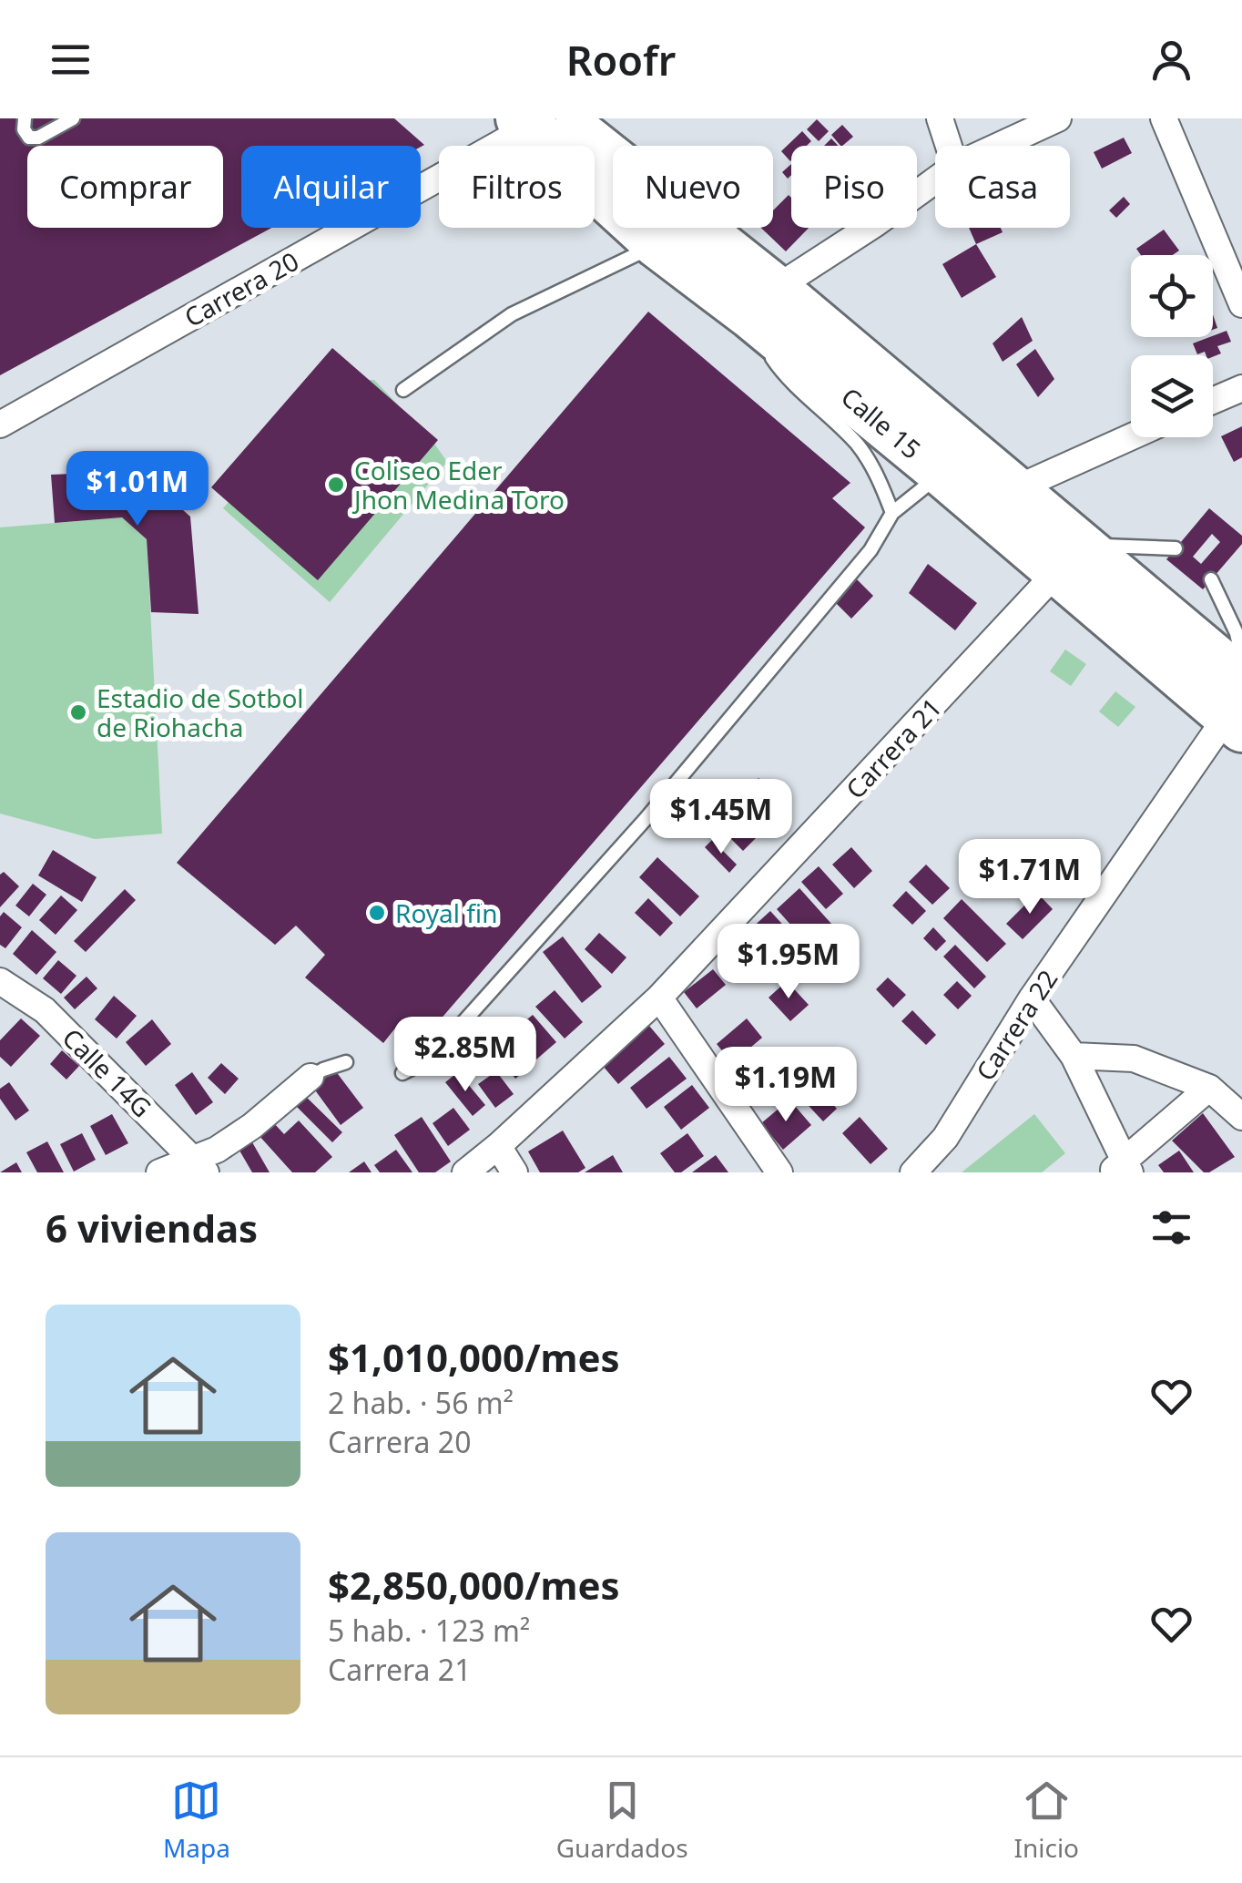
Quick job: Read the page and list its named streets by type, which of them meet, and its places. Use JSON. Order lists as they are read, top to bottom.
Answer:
{
  "streets": {
    "highway": ["Calle 15"],
    "street": [
      "Carrera 20",
      "Carrera 21",
      "Carrera 22",
      "Calle 14G"
    ]
  },
  "crossings": [
    ["Carrera 20", "Calle 15"],
    ["Calle 15", "Carrera 21"],
    ["Calle 15", "Carrera 22"]
  ],
  "places": ["Coliseo Eder Jhon Medina Toro", "Estadio de Sotbol de Riohacha", "Royal fin"],
  "page": {
    "header": "Roofr",
    "chip": [
      "Comprar",
      "Alquilar",
      "Filtros",
      "Nuevo",
      "Piso",
      "Casa"
    ],
    "price": [
      "$1.01M",
      "$1.45M",
      "$1.71M",
      "$1.95M",
      "$2.85M",
      "$1.19M"
    ],
    "heading": "6 viviendas",
    "list": [
      {
        "name": "$1,010,000/mes",
        "note": "2 hab. · 56 m² · Carrera 20"
      },
      {
        "name": "$2,850,000/mes",
        "note": "5 hab. · 123 m² · Carrera 21"
      }
    ],
    "tabs": ["Mapa", "Guardados", "Inicio"]
  }
}
